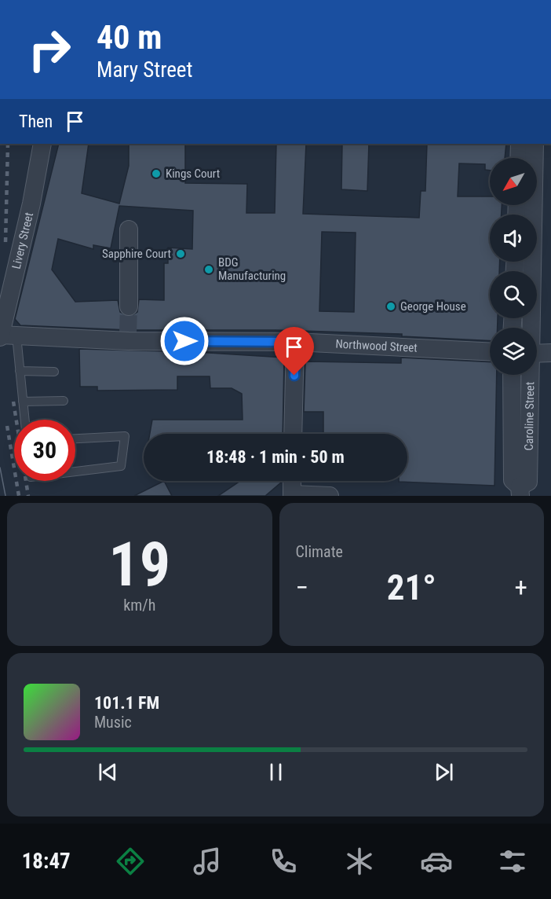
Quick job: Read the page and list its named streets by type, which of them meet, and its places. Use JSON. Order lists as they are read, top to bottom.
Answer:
{
  "streets": {
    "street": ["Livery Street", "Northwood Street", "Caroline Street"]
  },
  "crossings": [
    ["Livery Street", "Northwood Street"]
  ],
  "places": [
    "Kings Court",
    "Sapphire Court",
    "BDG Manufacturing",
    "George House"
  ],
  "north": "bottom left",
  "page": {
    "turn": ["40 m", "Mary Street"],
    "then": "Then",
    "limit": "30",
    "trip": "18:48 · 1 min · 50 m",
    "tile": [
      ["19", "km/h"],
      "Climate"
    ],
    "heat": ["−", "21°", "+"],
    "song": ["101.1 FM", "Music"],
    "tabs": "18:47"
  }
}
